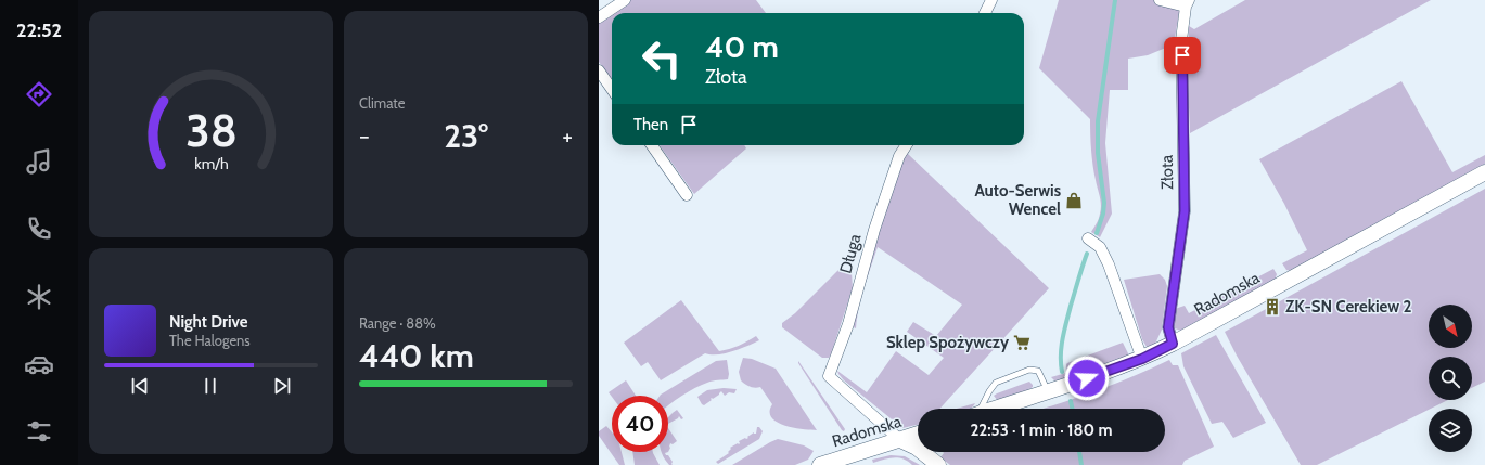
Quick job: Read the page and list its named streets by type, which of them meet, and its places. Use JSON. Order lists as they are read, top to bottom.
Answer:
{
  "streets": {
    "street": ["Złota", "Długa", "Radomska"]
  },
  "crossings": [
    ["Złota", "Radomska"],
    ["Długa", "Radomska"]
  ],
  "places": {
    "shop": ["Auto-Serwis Wencel"],
    "building": ["ZK-SN Cerekiew 2"],
    "supermarket": ["Sklep Spożywczy"]
  },
  "north": "bottom right",
  "page": {
    "tabs": "22:52",
    "tile": [
      "Climate",
      ["Range · 88%", "440 km"]
    ],
    "turn": ["40 m", "Złota"],
    "then": "Then",
    "heat": ["−", "23°", "+"],
    "song": ["Night Drive", "The Halogens"],
    "limit": "40",
    "trip": "22:53 · 1 min · 180 m",
    "gauge": ["38", "km/h"]
  }
}
